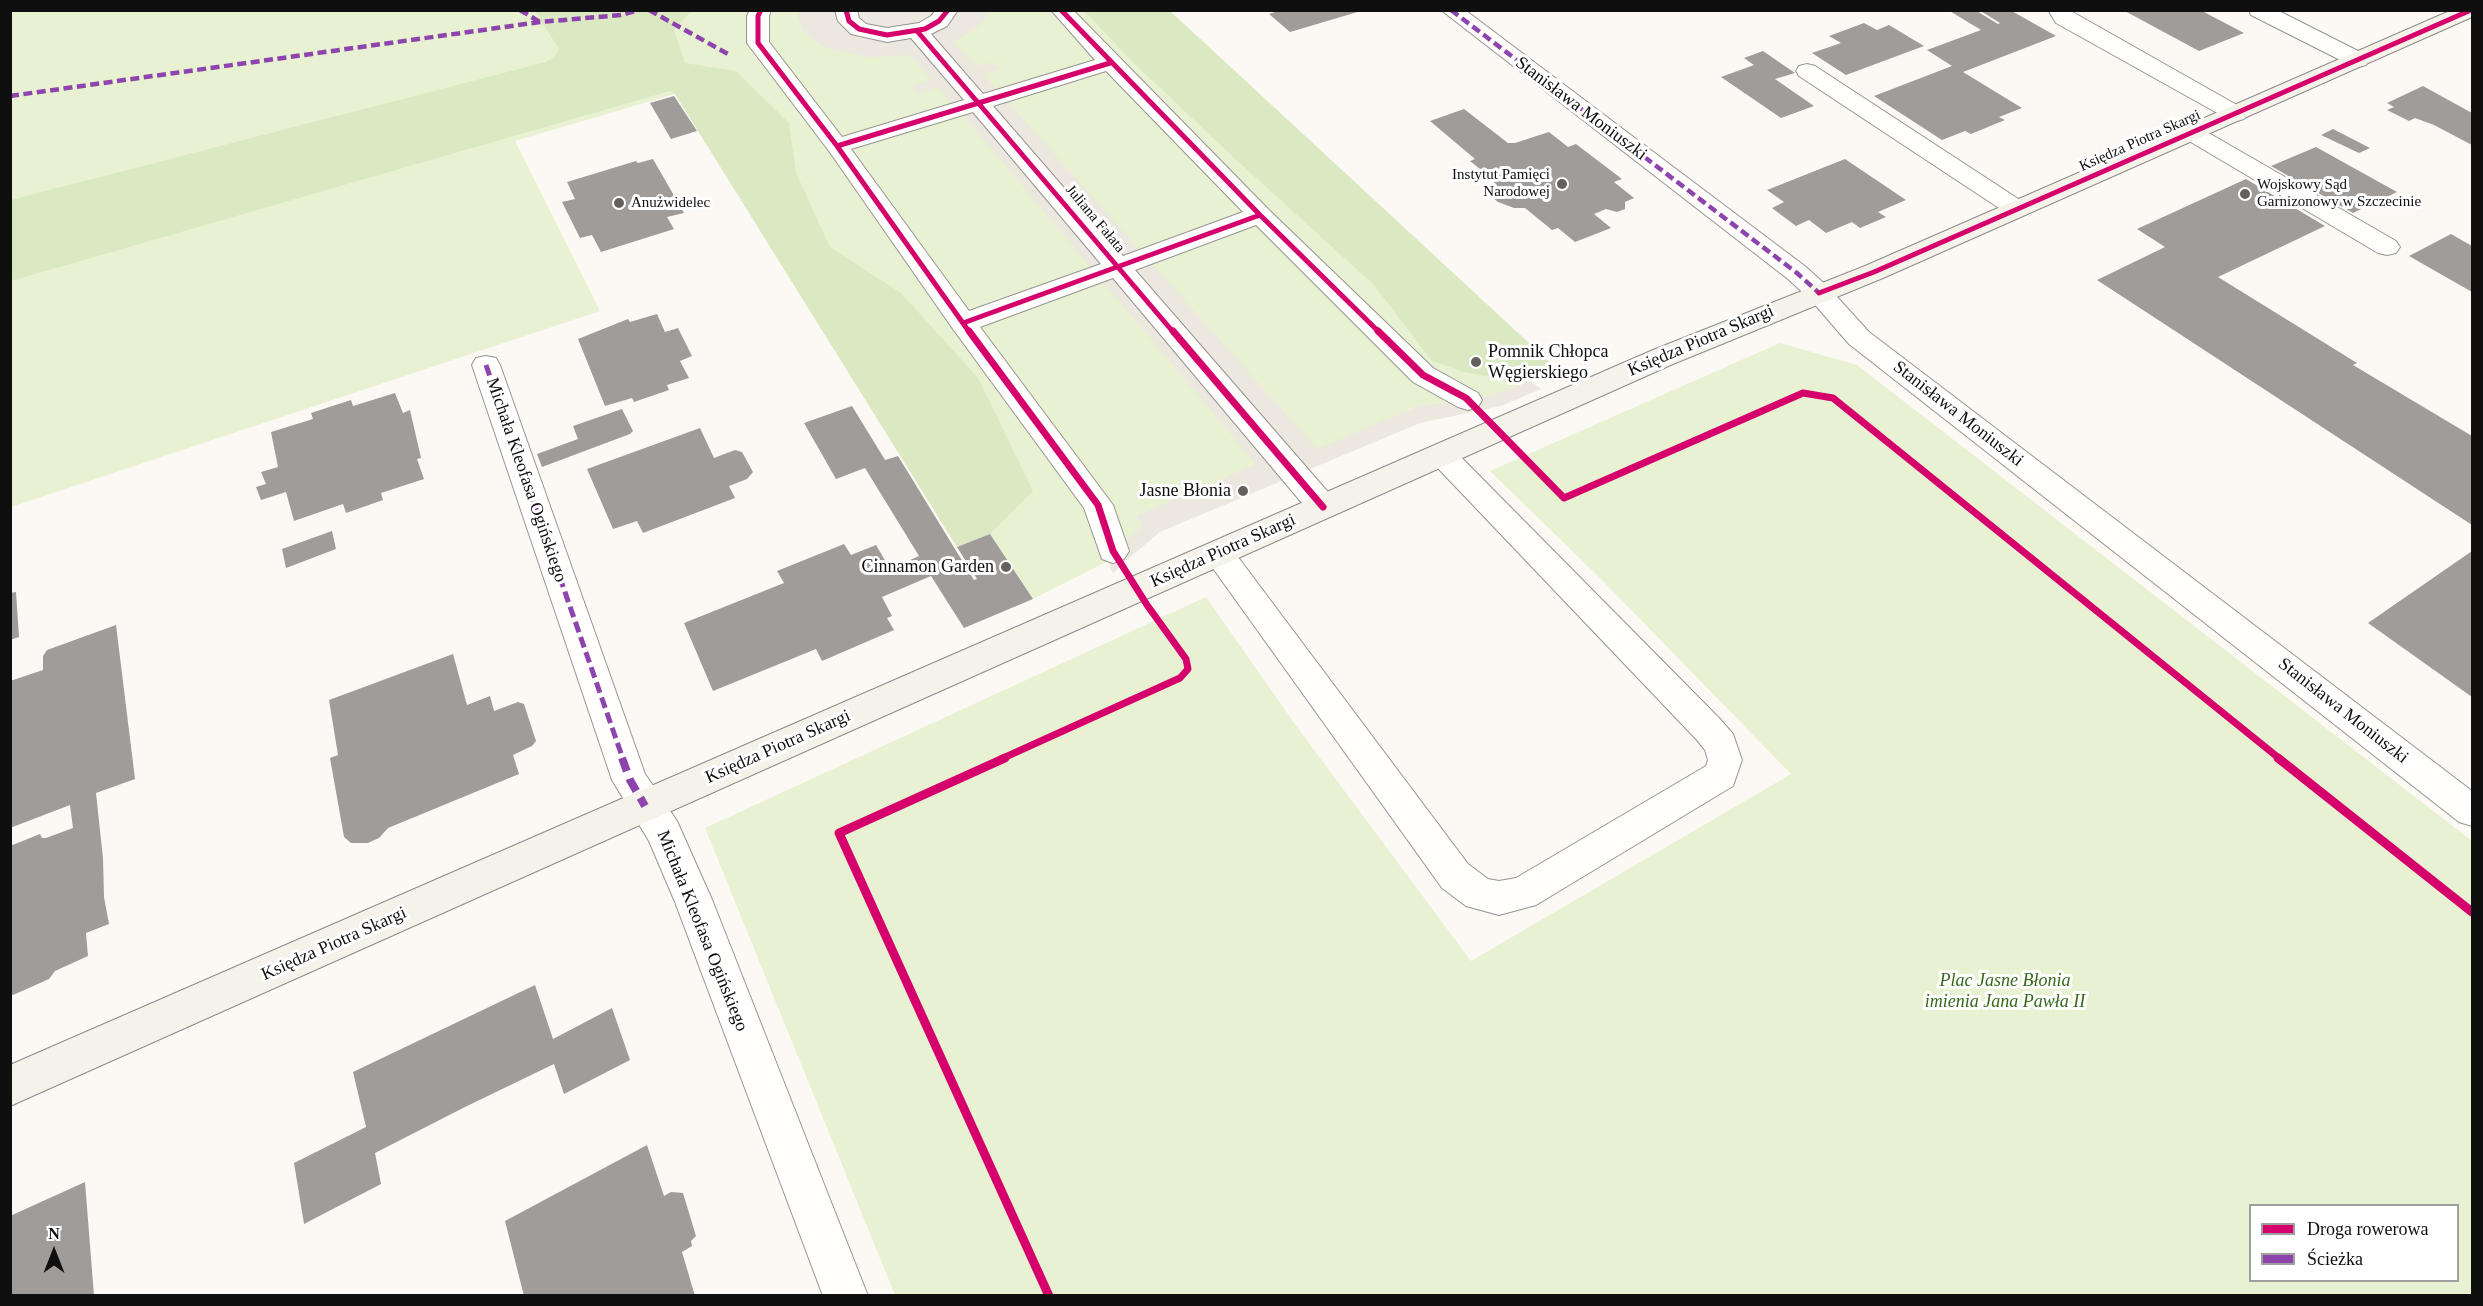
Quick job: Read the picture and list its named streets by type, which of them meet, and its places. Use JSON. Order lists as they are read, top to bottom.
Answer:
{
  "streets": {
    "street": [
      "Stanisława Moniuszki",
      "Księdza Piotra Skargi",
      "Juliana Fałata",
      "Michała Kleofasa Ogińskiego"
    ]
  },
  "crossings": [
    ["Stanisława Moniuszki", "Księdza Piotra Skargi"],
    ["Księdza Piotra Skargi", "Juliana Fałata"],
    ["Księdza Piotra Skargi", "Michała Kleofasa Ogińskiego"]
  ],
  "parks": ["Plac Jasne Błonia imienia Jana Pawła II"],
  "places": [
    "Instytut Pamięci Narodowej",
    "Wojskowy Sąd Garnizonowy w Szczecinie",
    "Anużwidelec",
    "Pomnik Chłopca Węgierskiego",
    "Jasne Błonia",
    "Cinnamon Garden"
  ],
  "legend": ["Droga rowerowa", "Ścieżka"],
  "north": "top"
}
